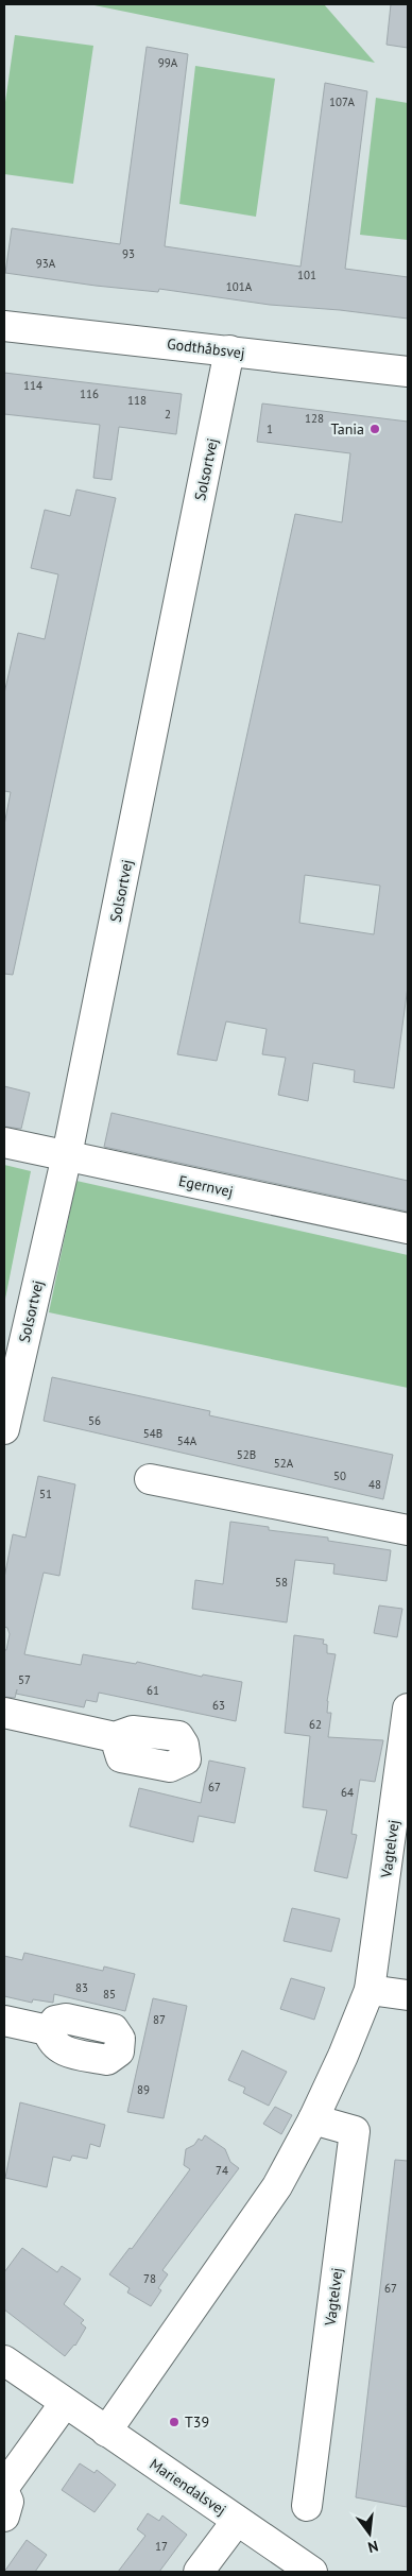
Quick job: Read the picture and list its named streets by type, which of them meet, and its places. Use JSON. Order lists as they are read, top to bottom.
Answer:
{
  "streets": {
    "street": [
      "Godthåbsvej",
      "Solsortvej",
      "Egernvej",
      "Vagtelvej",
      "Mariendalsvej"
    ]
  },
  "crossings": [
    ["Godthåbsvej", "Solsortvej"],
    ["Solsortvej", "Egernvej"],
    ["Vagtelvej", "Mariendalsvej"]
  ],
  "places": ["Tania", "T39"],
  "house_numbers": [
    "99A",
    "107A",
    "93",
    "93A",
    "101",
    "101A",
    "114",
    "116",
    "118",
    "2",
    "128",
    "1",
    "56",
    "54B",
    "54A",
    "52B",
    "52A",
    "50",
    "48",
    "51",
    "58",
    "57",
    "61",
    "63",
    "62",
    "67",
    "64",
    "83",
    "85",
    "87",
    "89",
    "74",
    "78",
    "67",
    "17"
  ],
  "north": "bottom"
}
